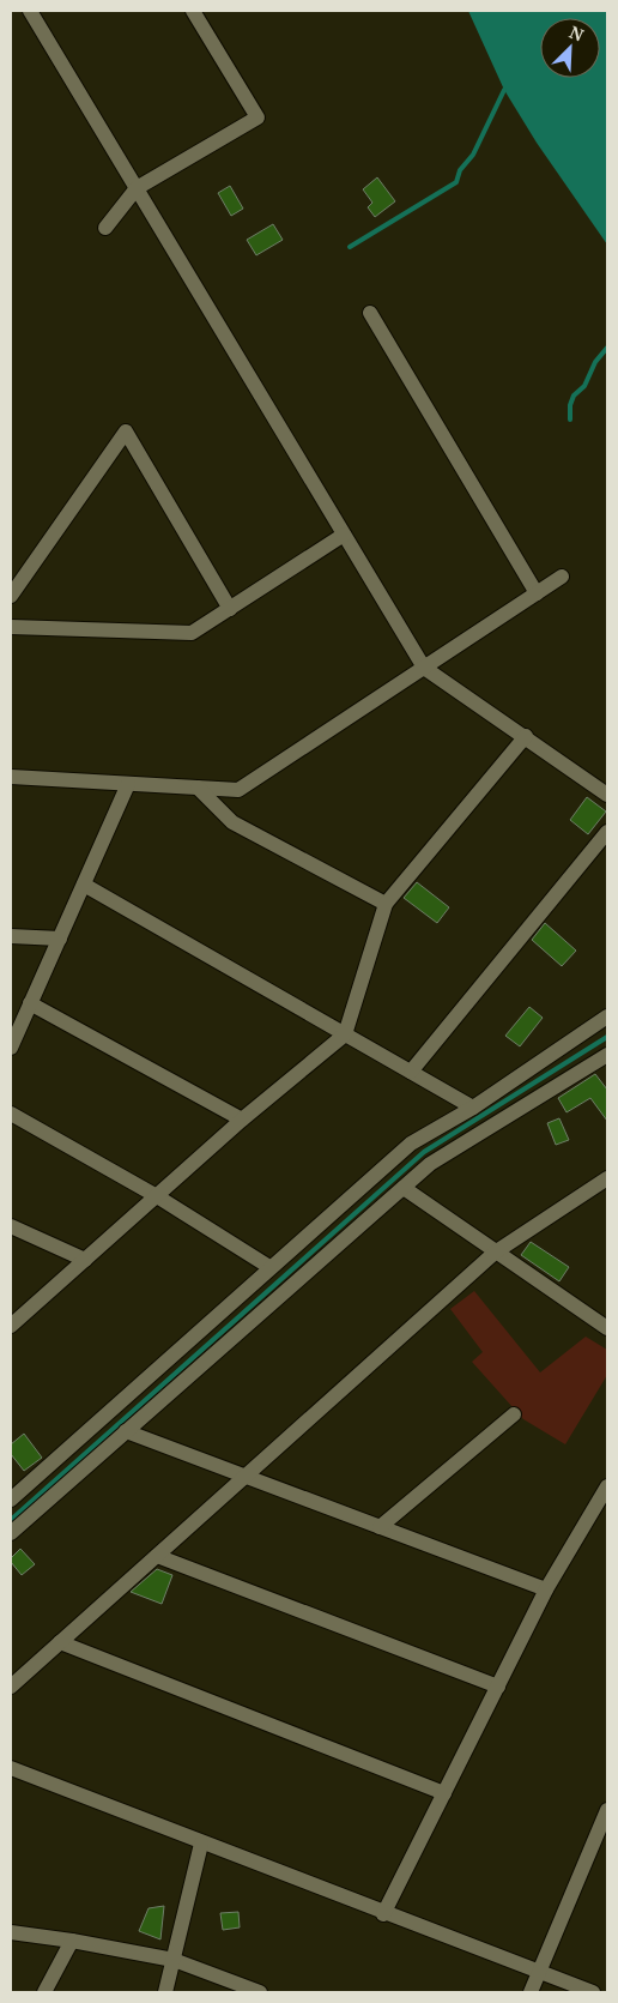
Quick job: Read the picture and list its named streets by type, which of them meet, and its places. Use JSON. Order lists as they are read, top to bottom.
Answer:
{
  "north": "top right"
}
